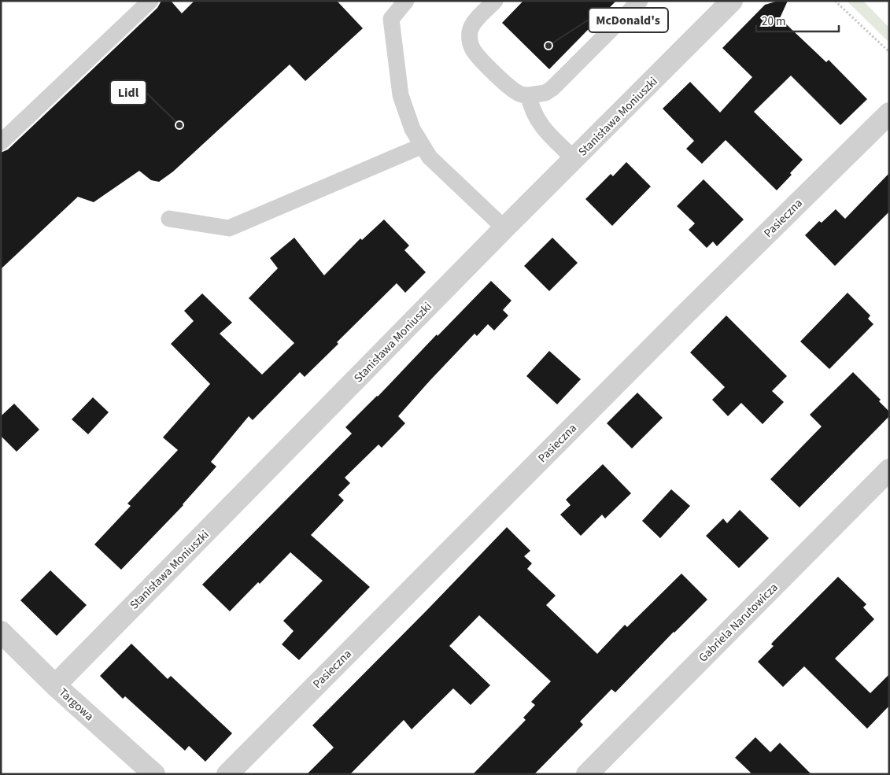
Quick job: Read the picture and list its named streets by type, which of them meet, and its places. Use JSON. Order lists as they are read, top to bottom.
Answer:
{
  "streets": {
    "street": [
      "Stanisława Moniuszki",
      "Pasieczna",
      "Gabriela Narutowicza",
      "Targowa"
    ]
  },
  "crossings": [
    ["Stanisława Moniuszki", "Targowa"]
  ],
  "places": ["McDonald's", "Lidl"],
  "scale_bar": "20 m"
}
